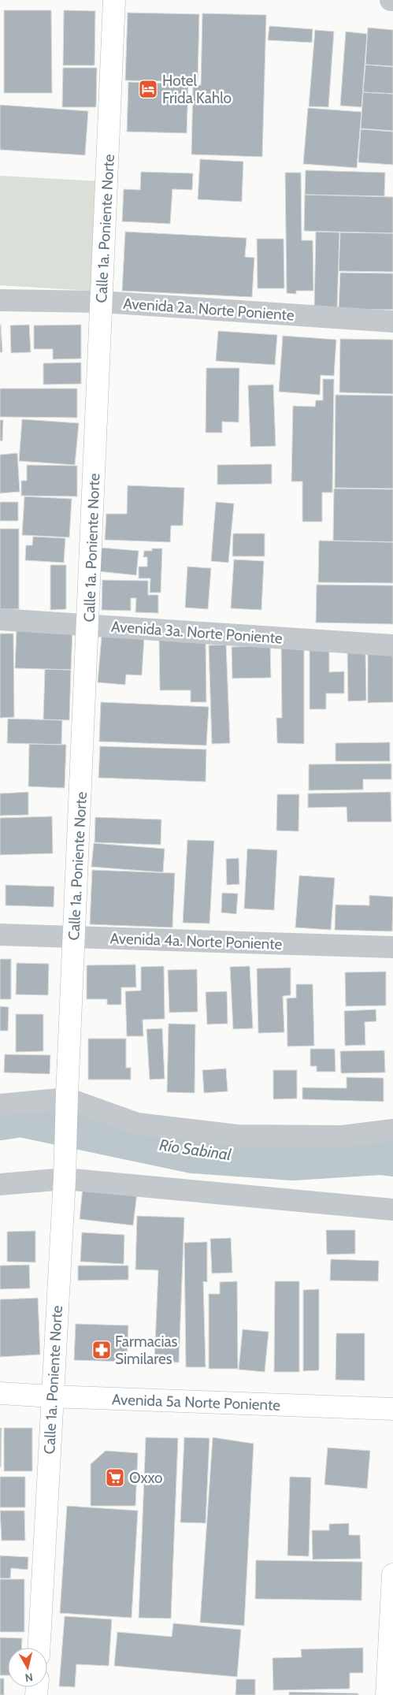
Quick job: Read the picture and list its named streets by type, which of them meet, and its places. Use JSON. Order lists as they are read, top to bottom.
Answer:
{
  "streets": {
    "main road": ["Calle 1a. Poniente Norte", "Avenida 5a Norte Poniente"],
    "street": ["Avenida 2a. Norte Poniente", "Avenida 3a. Norte Poniente", "Avenida 4a. Norte Poniente"]
  },
  "crossings": [
    ["Calle 1a. Poniente Norte", "Avenida 2a. Norte Poniente"],
    ["Calle 1a. Poniente Norte", "Avenida 3a. Norte Poniente"],
    ["Calle 1a. Poniente Norte", "Avenida 4a. Norte Poniente"],
    ["Calle 1a. Poniente Norte", "Avenida 5a Norte Poniente"]
  ],
  "water": ["Río Sabinal"],
  "places": {
    "hotel": ["Hotel Frida Kahlo"],
    "pharmacy": ["Farmacias Similares"],
    "supermarket": ["Oxxo"]
  },
  "north": "bottom"
}
